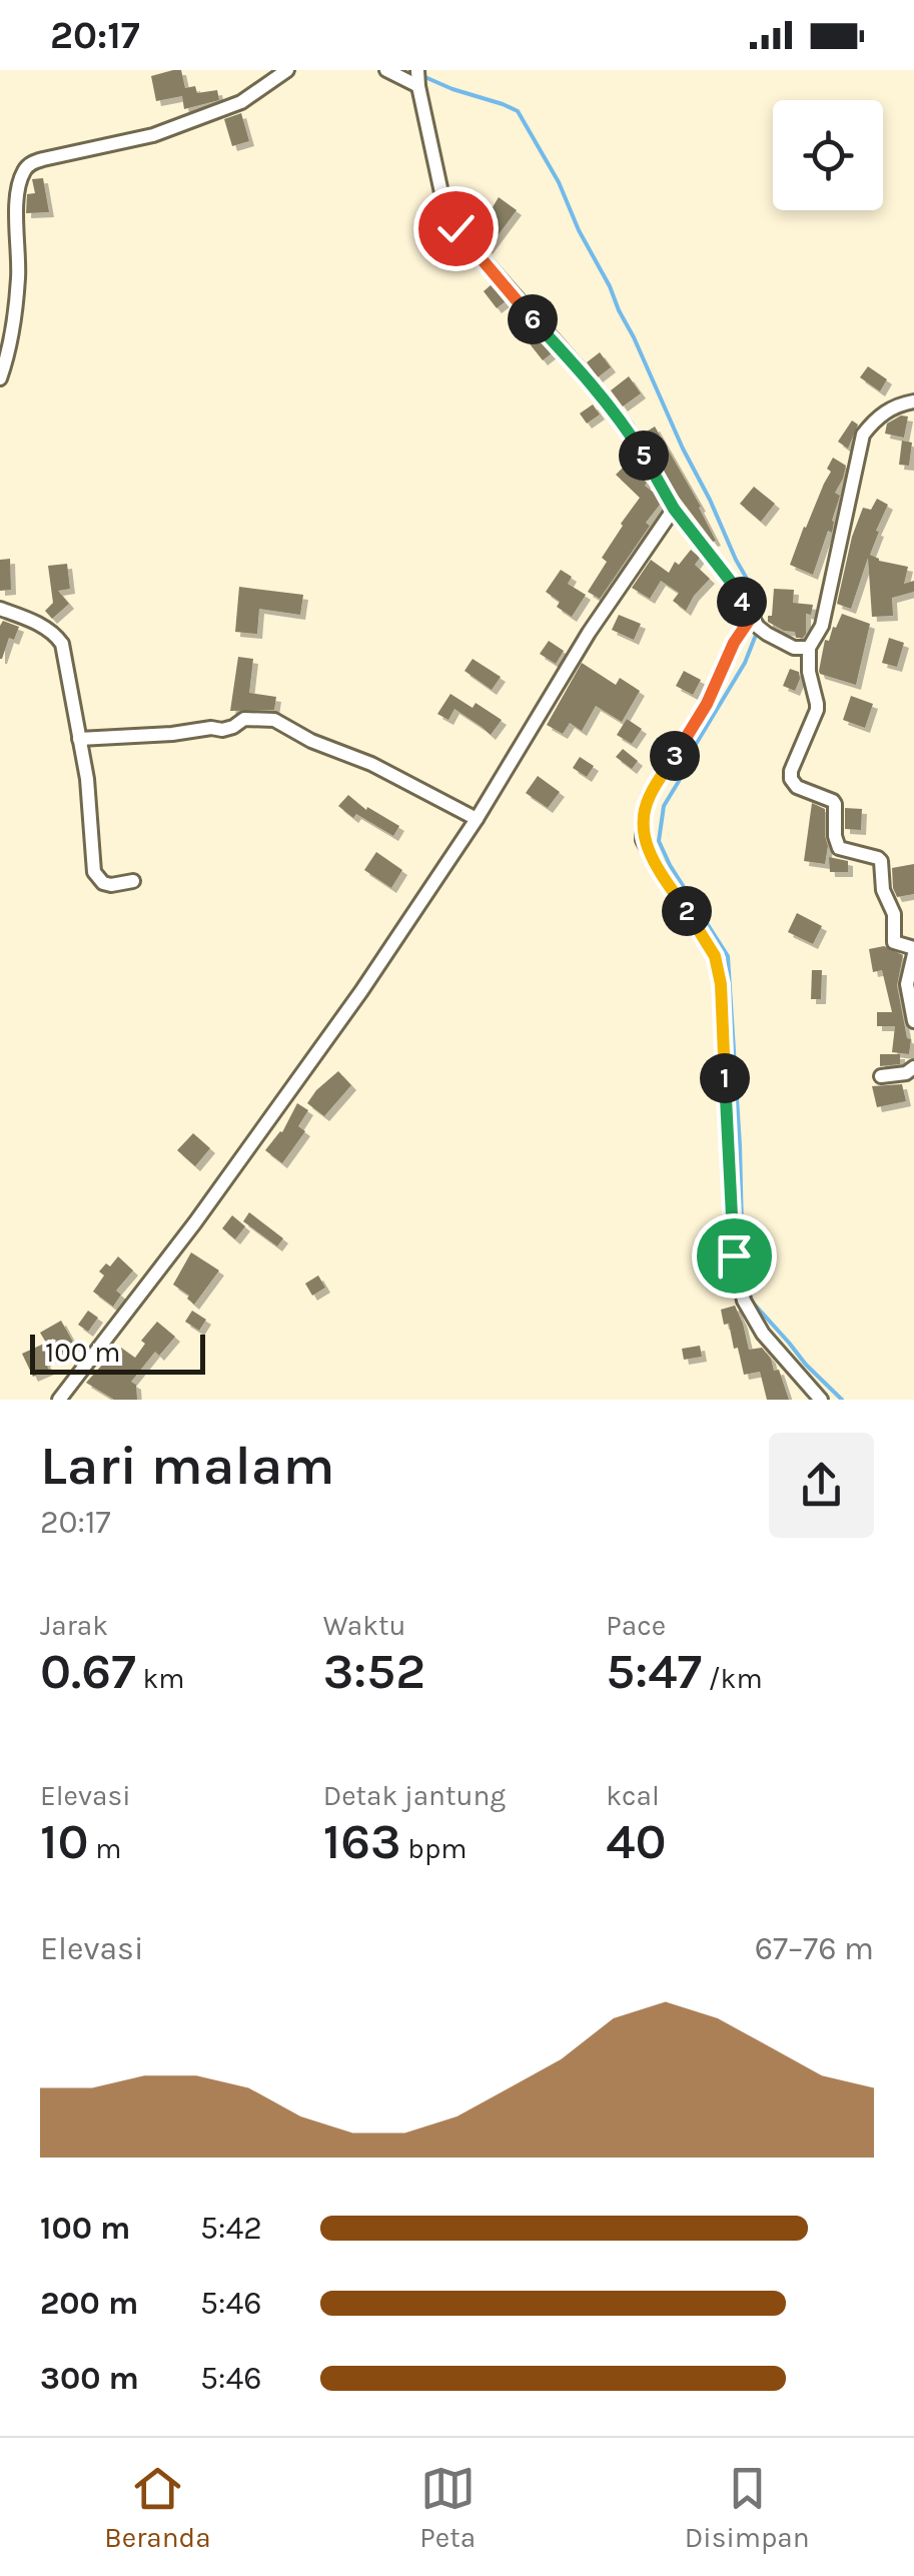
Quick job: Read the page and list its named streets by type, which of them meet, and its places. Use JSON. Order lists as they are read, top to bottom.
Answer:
{
  "scale_bar": "100 m",
  "page": {
    "status": "20:17",
    "pins": [
      "6",
      "5",
      "4",
      "3",
      "2",
      "1"
    ],
    "scale": "100 m",
    "heading": ["Lari malam", "20:17"],
    "stats": [
      ["Jarak", "0.67 km"],
      ["Waktu", "3:52"],
      ["Pace", "5:47 /km"],
      ["Elevasi", "10 m"],
      ["Detak jantung", "163 bpm"],
      ["kcal", "40"]
    ],
    "chart": ["Elevasi", "67–76 m"],
    "list": [
      {
        "name": "100 m",
        "note": "5:42"
      },
      {
        "name": "200 m",
        "note": "5:46"
      },
      {
        "name": "300 m",
        "note": "5:46"
      }
    ],
    "tabs": ["Beranda", "Peta", "Disimpan"]
  }
}
